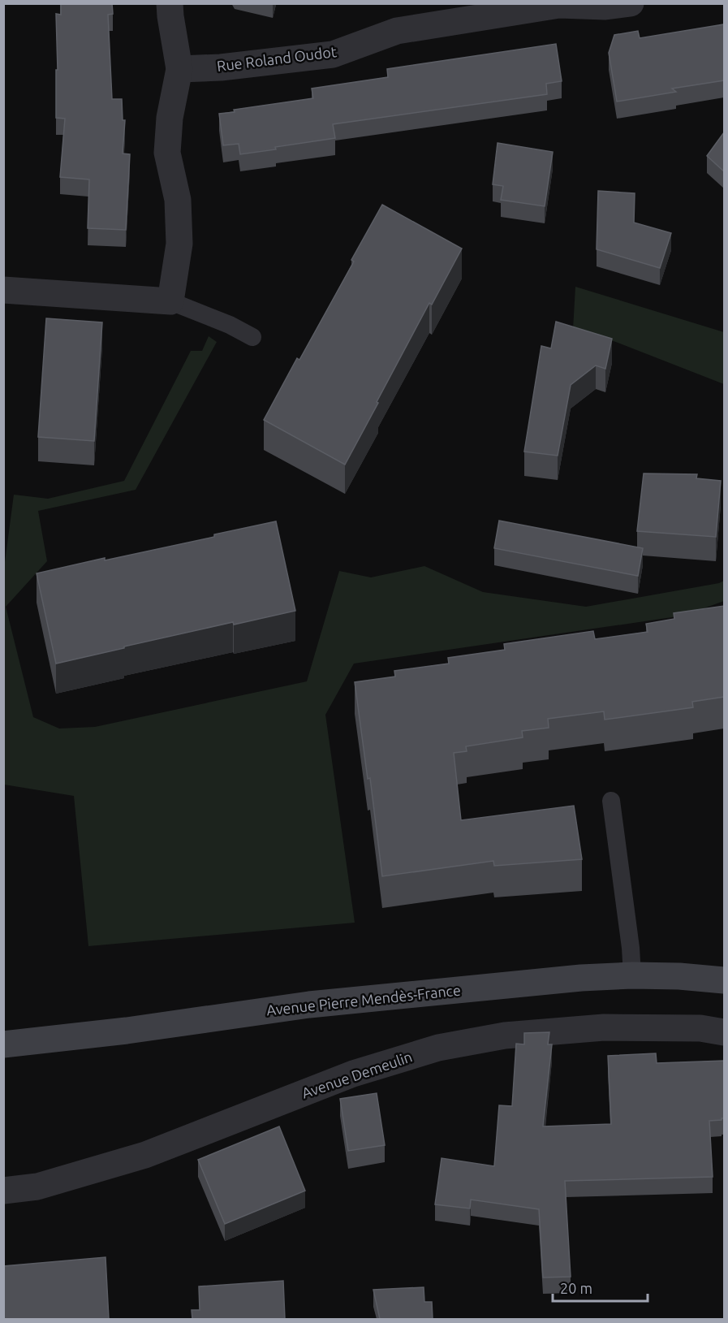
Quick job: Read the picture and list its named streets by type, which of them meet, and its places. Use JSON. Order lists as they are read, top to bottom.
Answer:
{
  "streets": {
    "street": ["Rue Roland Oudot", "Avenue Pierre Mendès-France", "Avenue Demeulin"]
  },
  "scale_bar": "20 m"
}
